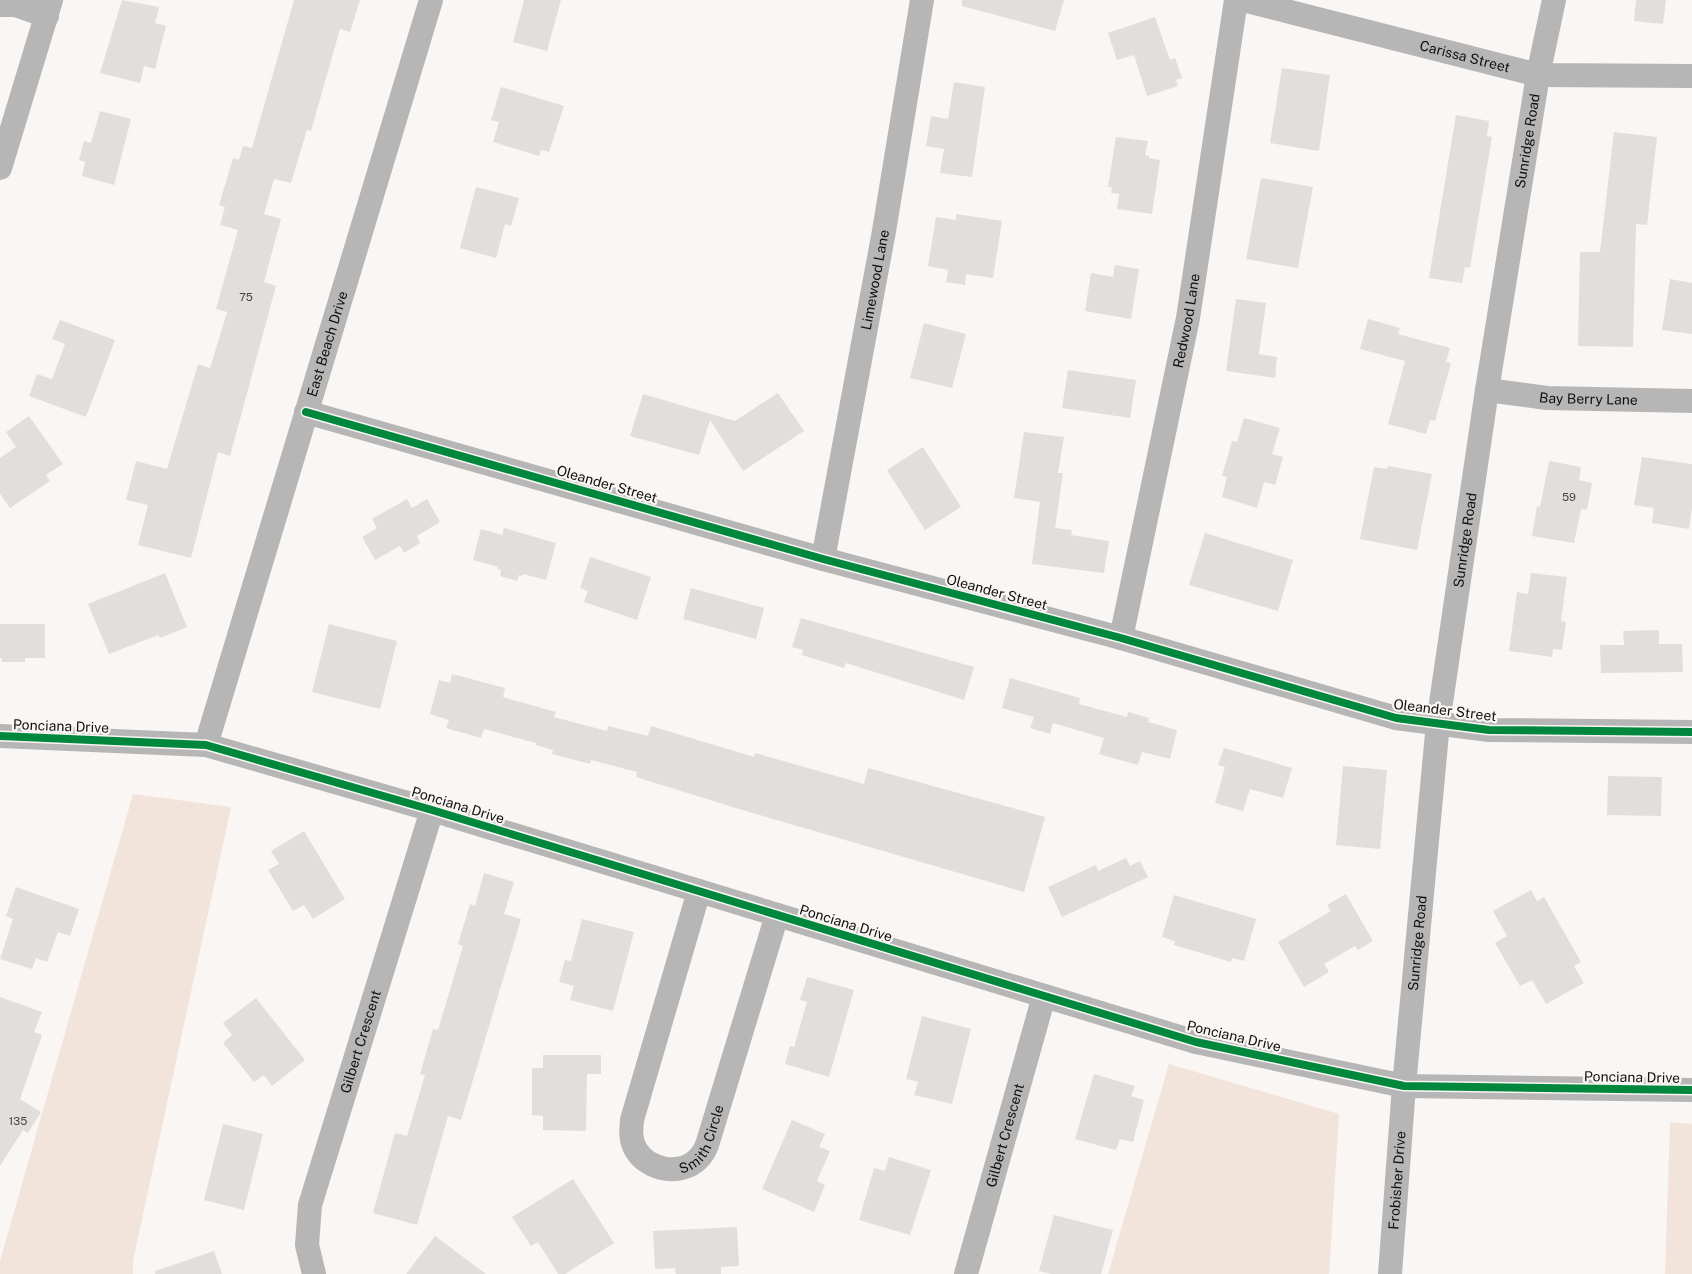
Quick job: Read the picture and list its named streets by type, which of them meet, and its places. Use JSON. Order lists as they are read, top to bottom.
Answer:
{
  "streets": {
    "street": [
      "Carissa Street",
      "Sunridge Road",
      "Limewood Lane",
      "Redwood Lane",
      "East Beach Drive",
      "Bay Berry Lane",
      "Oleander Street",
      "Ponciana Drive",
      "Gilbert Crescent",
      "Smith Circle",
      "Frobisher Drive"
    ]
  },
  "crossings": [
    ["Carissa Street", "Sunridge Road"],
    ["Sunridge Road", "Bay Berry Lane"],
    ["Sunridge Road", "Oleander Street"],
    ["Sunridge Road", "Ponciana Drive"],
    ["Sunridge Road", "Frobisher Drive"],
    ["Limewood Lane", "Oleander Street"],
    ["Redwood Lane", "Oleander Street"],
    ["East Beach Drive", "Oleander Street"],
    ["East Beach Drive", "Ponciana Drive"],
    ["Ponciana Drive", "Gilbert Crescent"],
    ["Ponciana Drive", "Smith Circle"],
    ["Ponciana Drive", "Frobisher Drive"]
  ],
  "house_numbers": ["75", "59", "135"]
}
